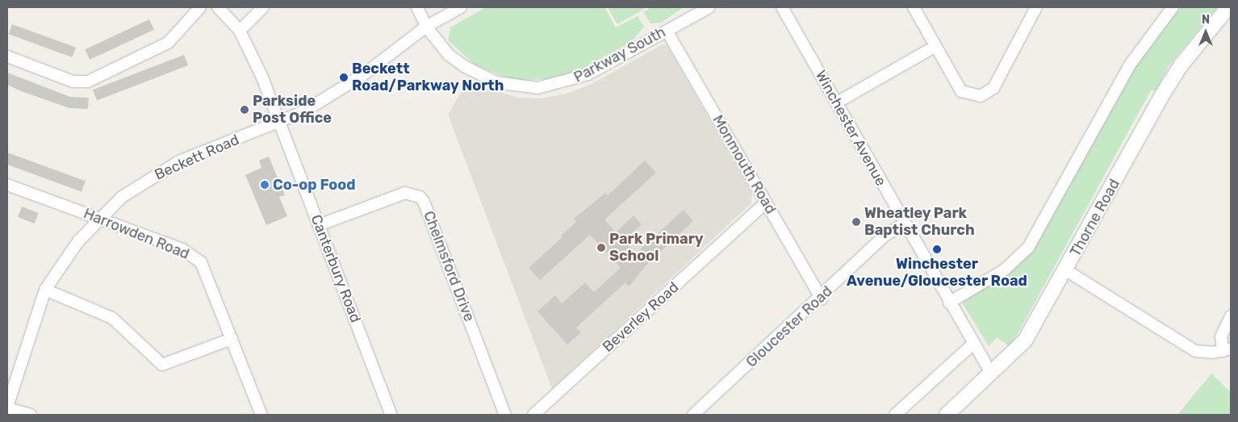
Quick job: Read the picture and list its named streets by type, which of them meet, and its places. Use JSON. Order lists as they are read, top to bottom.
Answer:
{
  "streets": {
    "street": [
      "Parkway South",
      "Winchester Avenue",
      "Beckett Road",
      "Monmouth Road",
      "Thorne Road",
      "Harrowden Road",
      "Chelmsford Drive",
      "Canterbury Road",
      "Beverley Road",
      "Gloucester Road"
    ]
  },
  "crossings": [
    ["Parkway South", "Beckett Road"],
    ["Parkway South", "Monmouth Road"],
    ["Winchester Avenue", "Thorne Road"],
    ["Winchester Avenue", "Gloucester Road"],
    ["Beckett Road", "Harrowden Road"],
    ["Beckett Road", "Canterbury Road"],
    ["Monmouth Road", "Beverley Road"],
    ["Monmouth Road", "Gloucester Road"],
    ["Chelmsford Drive", "Canterbury Road"]
  ],
  "places": [
    "Beckett Road/Parkway North",
    "Parkside Post Office",
    "Co-op Food",
    "Wheatley Park Baptist Church",
    "Park Primary School",
    "Winchester Avenue/Gloucester Road"
  ],
  "north": "top"
}
